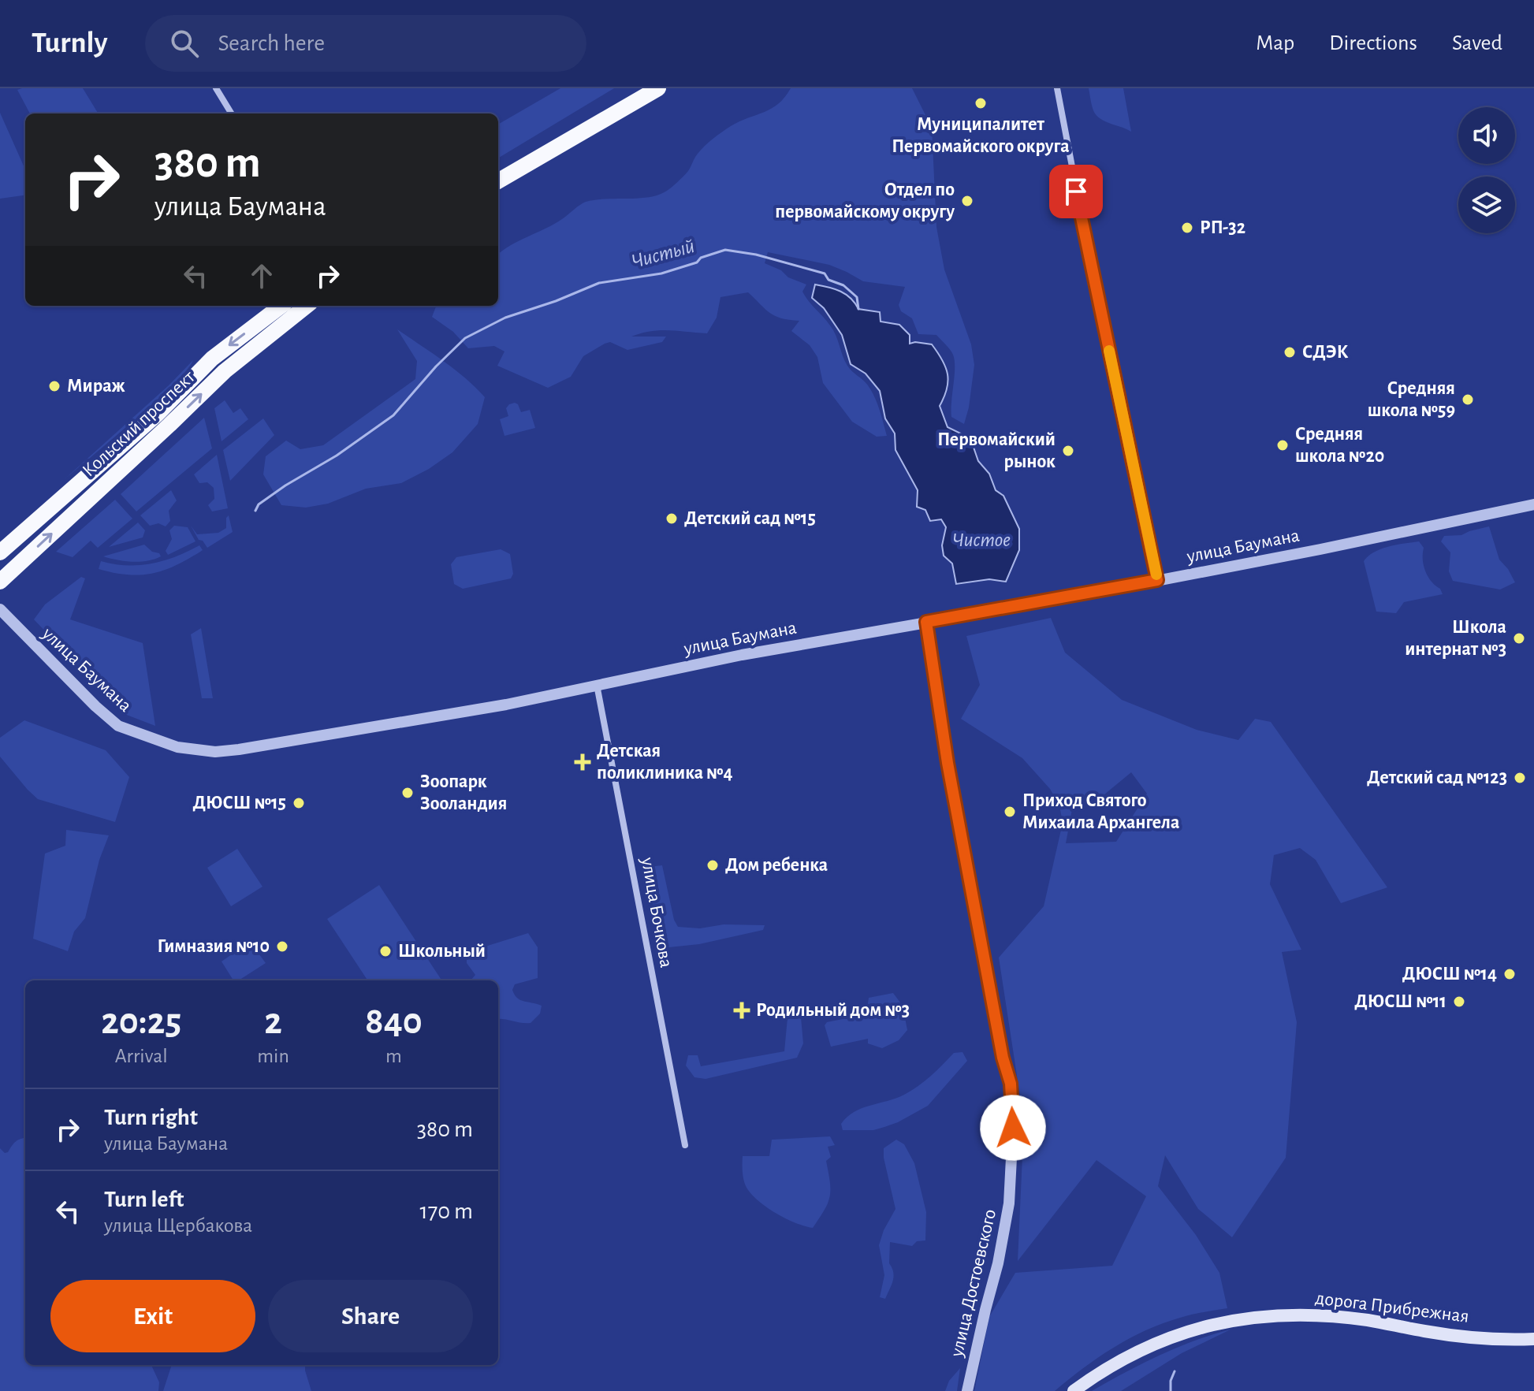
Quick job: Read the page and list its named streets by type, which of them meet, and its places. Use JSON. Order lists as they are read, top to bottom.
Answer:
{
  "streets": {
    "main road": ["Кольский проспект", "дорога Прибрежная"],
    "street": ["улица Баумана", "улица Бочкова", "улица Достоевского"]
  },
  "crossings": [
    ["улица Баумана", "улица Бочкова"],
    ["улица Баумана", "улица Достоевского"]
  ],
  "water": ["Чистый", "Чистое"],
  "places": {
    "other": [
      "Муниципалитет Первомайского округа",
      "Отдел по первомайскому округу",
      "РП-32",
      "СДЭК",
      "Мираж",
      "Средняя школа №59",
      "Средняя школа №20",
      "Первомайский рынок",
      "Детский сад №15",
      "Школа интернат №3",
      "Детский сад №123",
      "Зоопарк Зооландия",
      "ДЮСШ №15",
      "Приход Святого Михаила Архангела",
      "Дом ребенка",
      "Гимназия №10",
      "Школьный",
      "ДЮСШ №14",
      "ДЮСШ №11"
    ],
    "health": ["Детская поликлиника №4", "Родильный дом №3"]
  },
  "page": {
    "header": "Turnly",
    "search": "Search here",
    "nav": ["Map", "Directions", "Saved"],
    "turn": ["380 m", "улица Баумана"],
    "eta": [
      "20:25",
      "Arrival",
      "2",
      "min",
      "840",
      "m"
    ],
    "list": [
      {
        "name": "Turn right",
        "note": "улица Баумана",
        "value": "380 m"
      },
      {
        "name": "Turn left",
        "note": "улица Щербакова",
        "value": "170 m"
      }
    ],
    "buttons": ["Exit", "Share"]
  }
}
